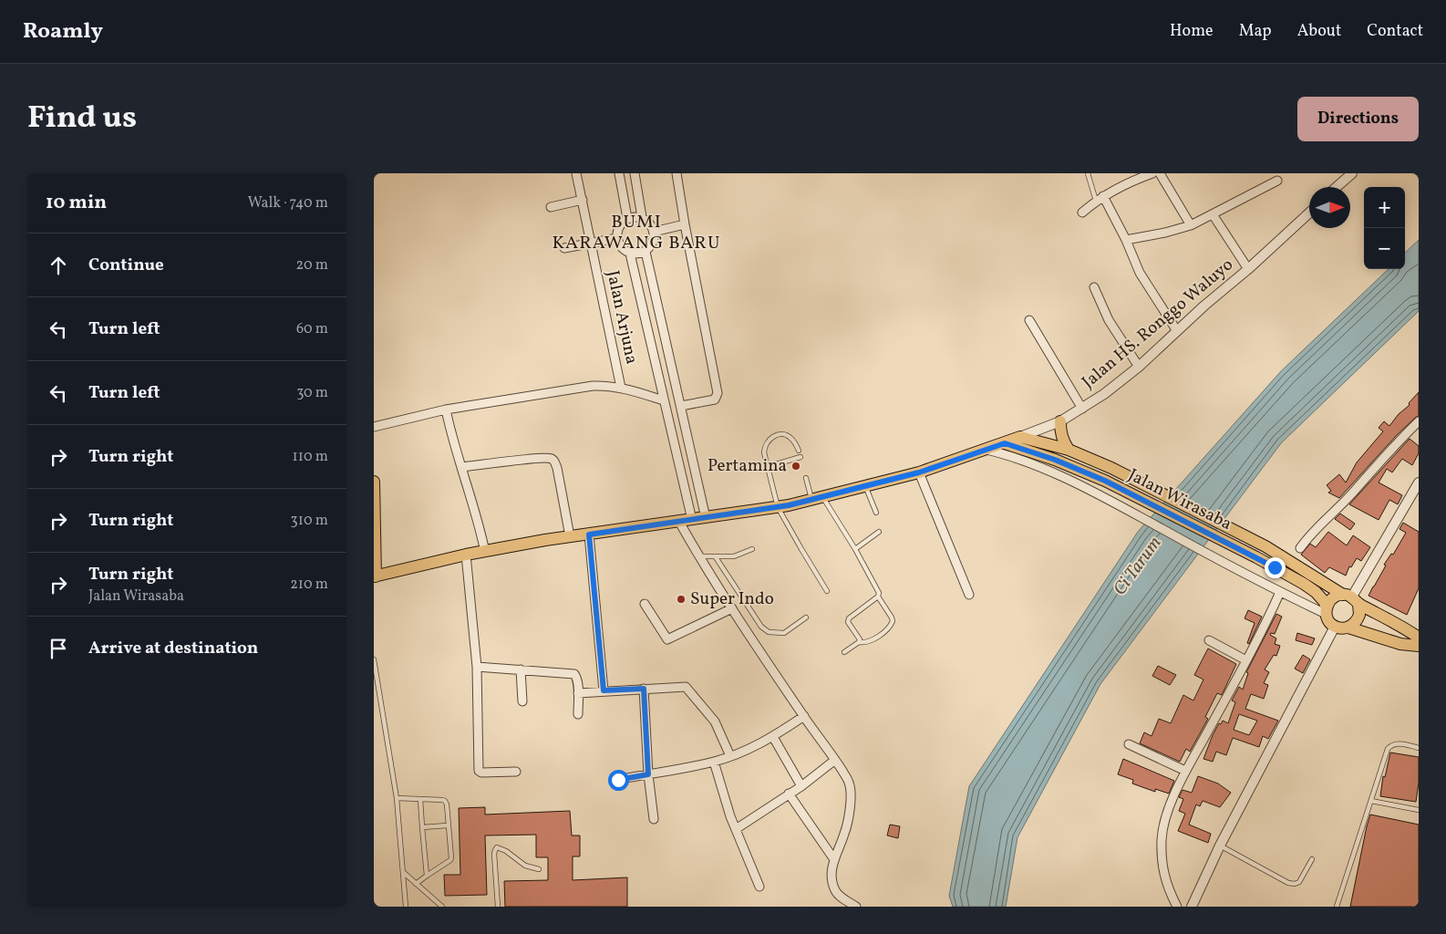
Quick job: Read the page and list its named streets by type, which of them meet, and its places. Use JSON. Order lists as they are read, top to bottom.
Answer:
{
  "streets": {
    "main road": ["Jalan HS. Ronggo Waluyo", "Jalan Wirasaba"],
    "street": ["Jalan Arjuna"]
  },
  "crossings": [
    ["Jalan HS. Ronggo Waluyo", "Jalan Wirasaba"]
  ],
  "districts": ["BUMI KARAWANG BARU"],
  "water": ["Ci Tarum"],
  "places": ["Pertamina", "Super Indo"],
  "north": "right",
  "page": {
    "header": "Roamly",
    "nav": [
      "Home",
      "Map",
      "About",
      "Contact"
    ],
    "title": "Find us",
    "buttons": "Directions",
    "heading": ["10 min", "Walk · 740 m"],
    "map_buttons": ["+", "−"],
    "list": [
      ["Continue", "20 m"],
      ["Turn left", "60 m"],
      ["Turn left", "30 m"],
      ["Turn right", "110 m"],
      ["Turn right", "310 m"],
      ["Turn right", "Jalan Wirasaba", "210 m"],
      "Arrive at destination"
    ]
  }
}
